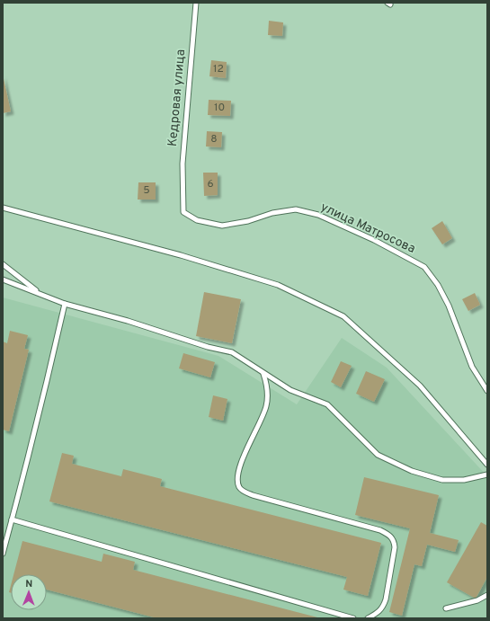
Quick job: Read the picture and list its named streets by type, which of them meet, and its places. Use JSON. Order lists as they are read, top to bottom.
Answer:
{
  "streets": {
    "lane": ["Кедровая улица", "улица Матросова"]
  },
  "crossings": [
    ["Кедровая улица", "улица Матросова"]
  ],
  "house_numbers": [
    "12",
    "10",
    "8",
    "6",
    "5"
  ],
  "north": "top"
}
